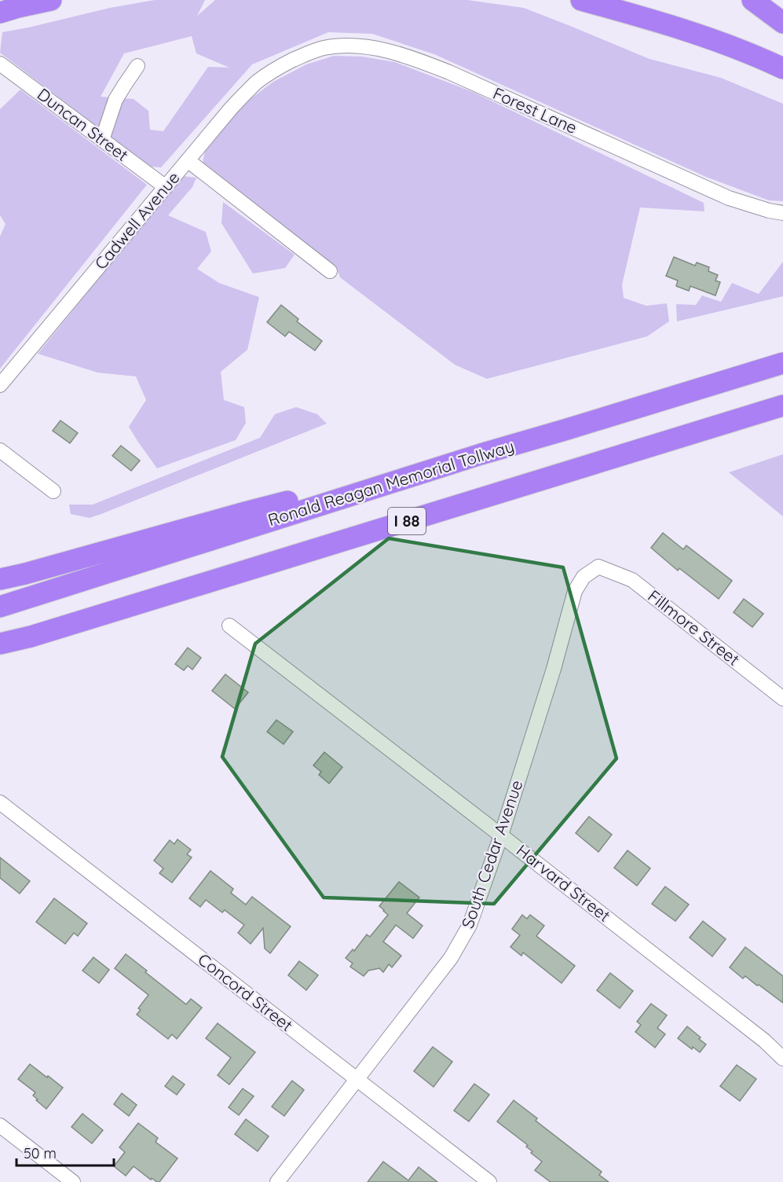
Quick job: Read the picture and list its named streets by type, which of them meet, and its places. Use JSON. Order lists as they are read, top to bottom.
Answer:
{
  "streets": {
    "highway": ["Ronald Reagan Memorial Tollway", "I 88"],
    "street": [
      "Forest Lane",
      "Duncan Street",
      "Cadwell Avenue",
      "Fillmore Street",
      "South Cedar Avenue",
      "Harvard Street",
      "Concord Street"
    ]
  },
  "crossings": [
    ["Forest Lane", "Cadwell Avenue"],
    ["Duncan Street", "Cadwell Avenue"],
    ["Fillmore Street", "South Cedar Avenue"],
    ["South Cedar Avenue", "Harvard Street"],
    ["South Cedar Avenue", "Concord Street"]
  ],
  "scale_bar": "50 m"
}
